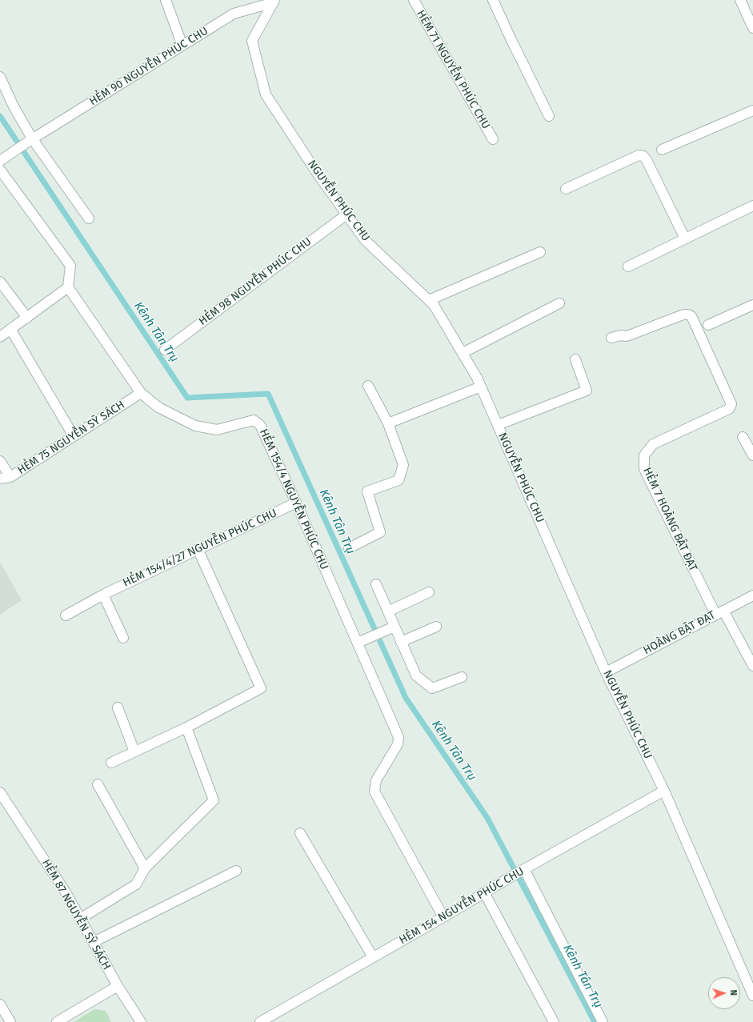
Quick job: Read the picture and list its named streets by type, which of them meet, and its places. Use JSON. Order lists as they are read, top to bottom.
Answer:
{
  "streets": {
    "street": [
      "HẺM 90 NGUYỄN PHÚC CHU",
      "HẺM 71 NGUYỄN PHÚC CHU",
      "NGUYỄN PHÚC CHU",
      "HẺM 98 NGUYỄN PHÚC CHU",
      "HẺM 75 NGUYỄN SỸ SÁCH",
      "HẺM 154/4 NGUYỄN PHÚC CHU",
      "HẺM 7 HOÀNG BẬT ĐẠT",
      "HẺM 154/4/27 NGUYỄN PHÚC CHU",
      "HOÀNG BẬT ĐẠT",
      "HẺM 154 NGUYỄN PHÚC CHU",
      "HẺM 87 NGUYỄN SỸ SÁCH"
    ]
  },
  "crossings": [
    ["HẺM 90 NGUYỄN PHÚC CHU", "NGUYỄN PHÚC CHU"],
    ["NGUYỄN PHÚC CHU", "HẺM 98 NGUYỄN PHÚC CHU"],
    ["NGUYỄN PHÚC CHU", "HOÀNG BẬT ĐẠT"],
    ["NGUYỄN PHÚC CHU", "HẺM 154 NGUYỄN PHÚC CHU"],
    ["HẺM 75 NGUYỄN SỸ SÁCH", "HẺM 154/4 NGUYỄN PHÚC CHU"],
    ["HẺM 154/4 NGUYỄN PHÚC CHU", "HẺM 154/4/27 NGUYỄN PHÚC CHU"],
    ["HẺM 154/4 NGUYỄN PHÚC CHU", "HẺM 154 NGUYỄN PHÚC CHU"],
    ["HẺM 7 HOÀNG BẬT ĐẠT", "HOÀNG BẬT ĐẠT"]
  ],
  "water": ["Kênh Tân Trụ"],
  "north": "right"
}
